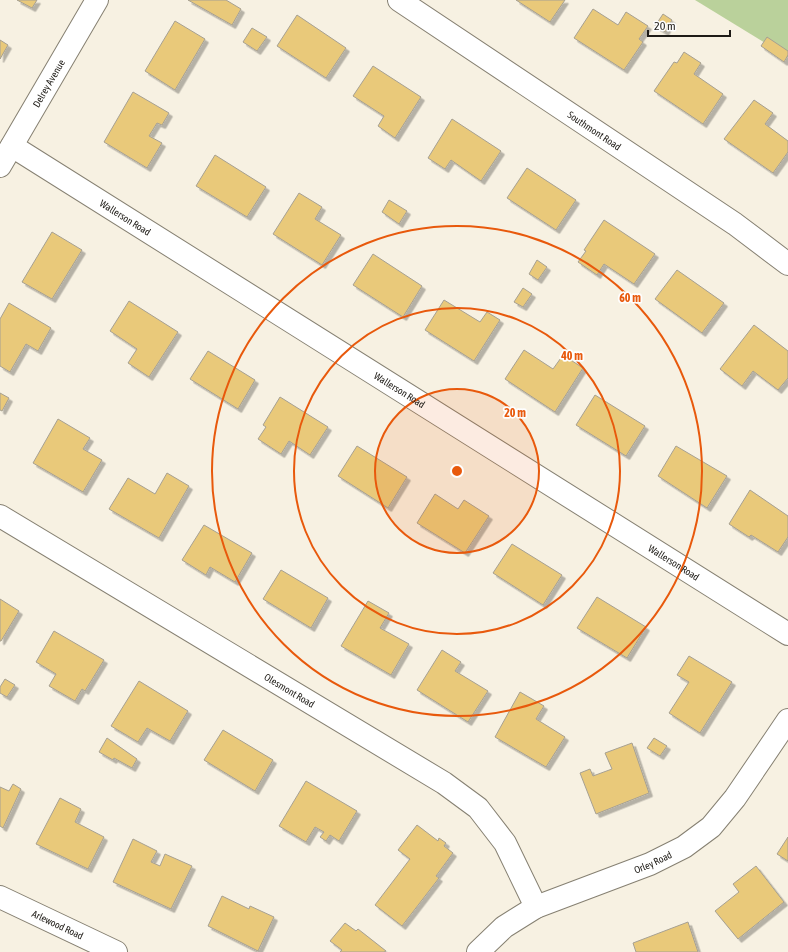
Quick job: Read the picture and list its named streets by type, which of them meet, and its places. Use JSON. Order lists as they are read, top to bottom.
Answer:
{
  "streets": {
    "street": [
      "Delrey Avenue",
      "Southmont Road",
      "Wallerson Road",
      "Olesmont Road",
      "Orley Road",
      "Arlewood Road"
    ]
  },
  "crossings": [
    ["Delrey Avenue", "Wallerson Road"],
    ["Olesmont Road", "Orley Road"]
  ],
  "scale_bar": "20 m",
  "rings": ["60 m", "40 m", "20 m"]
}
